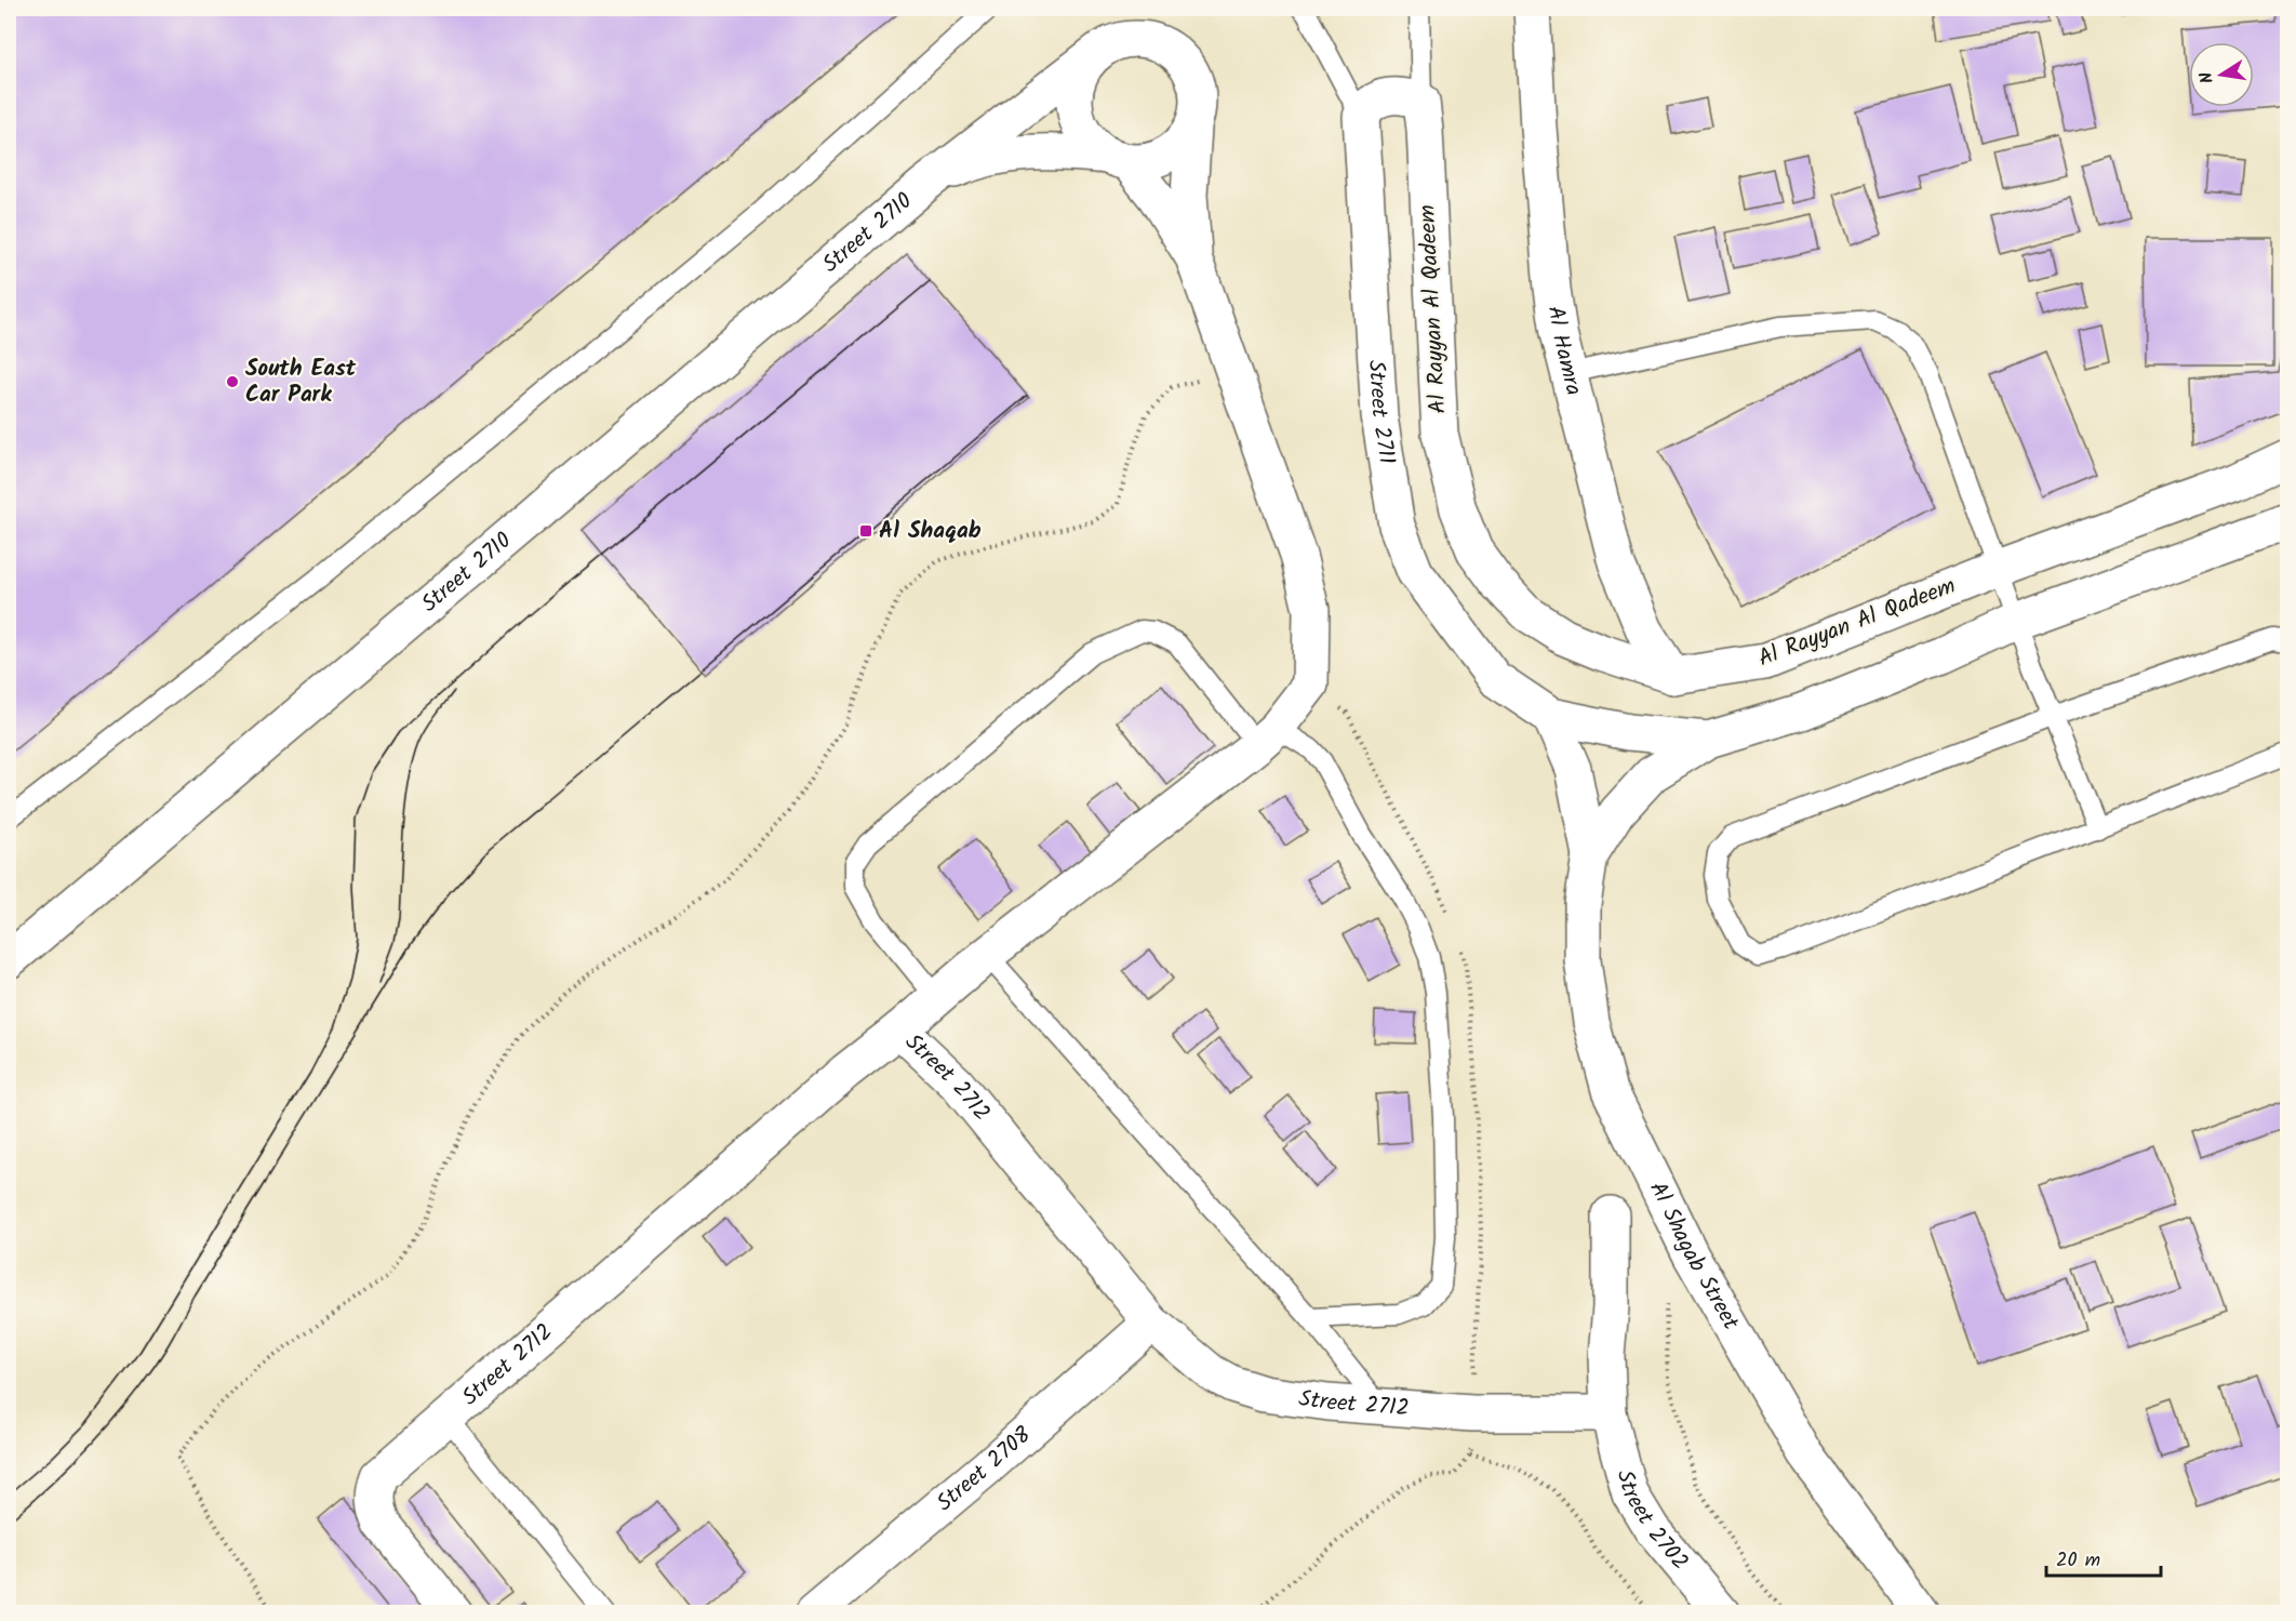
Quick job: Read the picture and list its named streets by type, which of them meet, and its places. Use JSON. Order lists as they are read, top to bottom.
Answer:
{
  "streets": {
    "street": [
      "Street 2710",
      "Al Rayyan Al Qadeem",
      "Al Hamra",
      "Street 2711",
      "Street 2712",
      "Al Shagab Street",
      "Street 2708",
      "Street 2702"
    ]
  },
  "crossings": [
    ["Al Rayyan Al Qadeem", "Al Hamra"],
    ["Street 2711", "Al Shagab Street"],
    ["Street 2712", "Street 2708"],
    ["Street 2712", "Street 2702"]
  ],
  "places": {
    "other": ["South East Car Park"],
    "transit": ["Al Shaqab"]
  },
  "scale_bar": "20 m",
  "north": "left"
}
